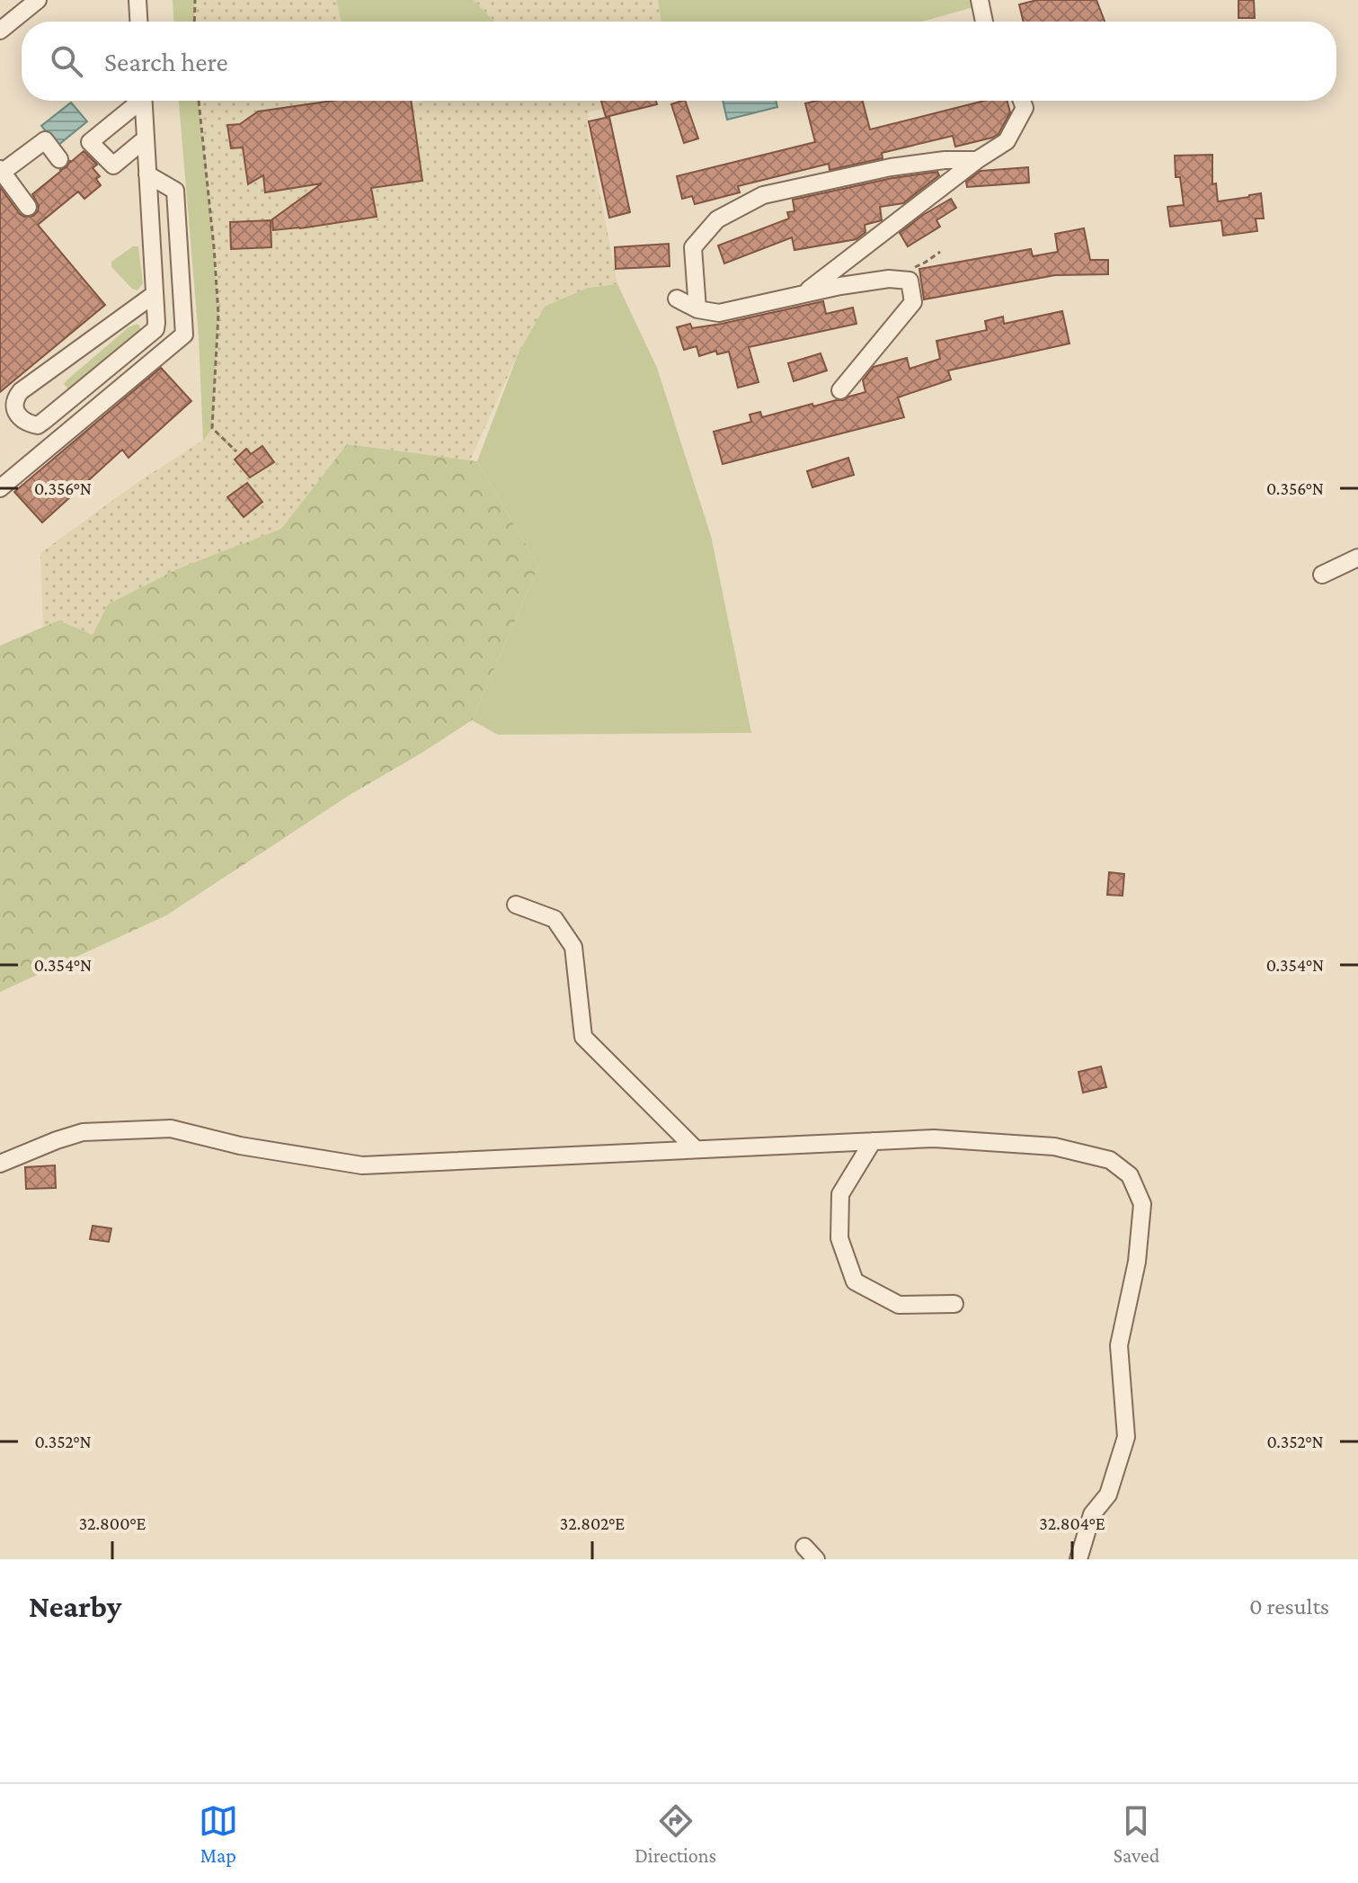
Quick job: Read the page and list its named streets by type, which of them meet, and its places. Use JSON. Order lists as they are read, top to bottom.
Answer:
{
  "page": {
    "search": "Search here",
    "heading": ["Nearby", "0 results"],
    "nav": ["Map", "Directions", "Saved"]
  },
  "coordinates": [
    "0.356°N",
    "0.354°N",
    "0.352°N",
    "32.800°E",
    "32.802°E",
    "32.804°E"
  ]
}
